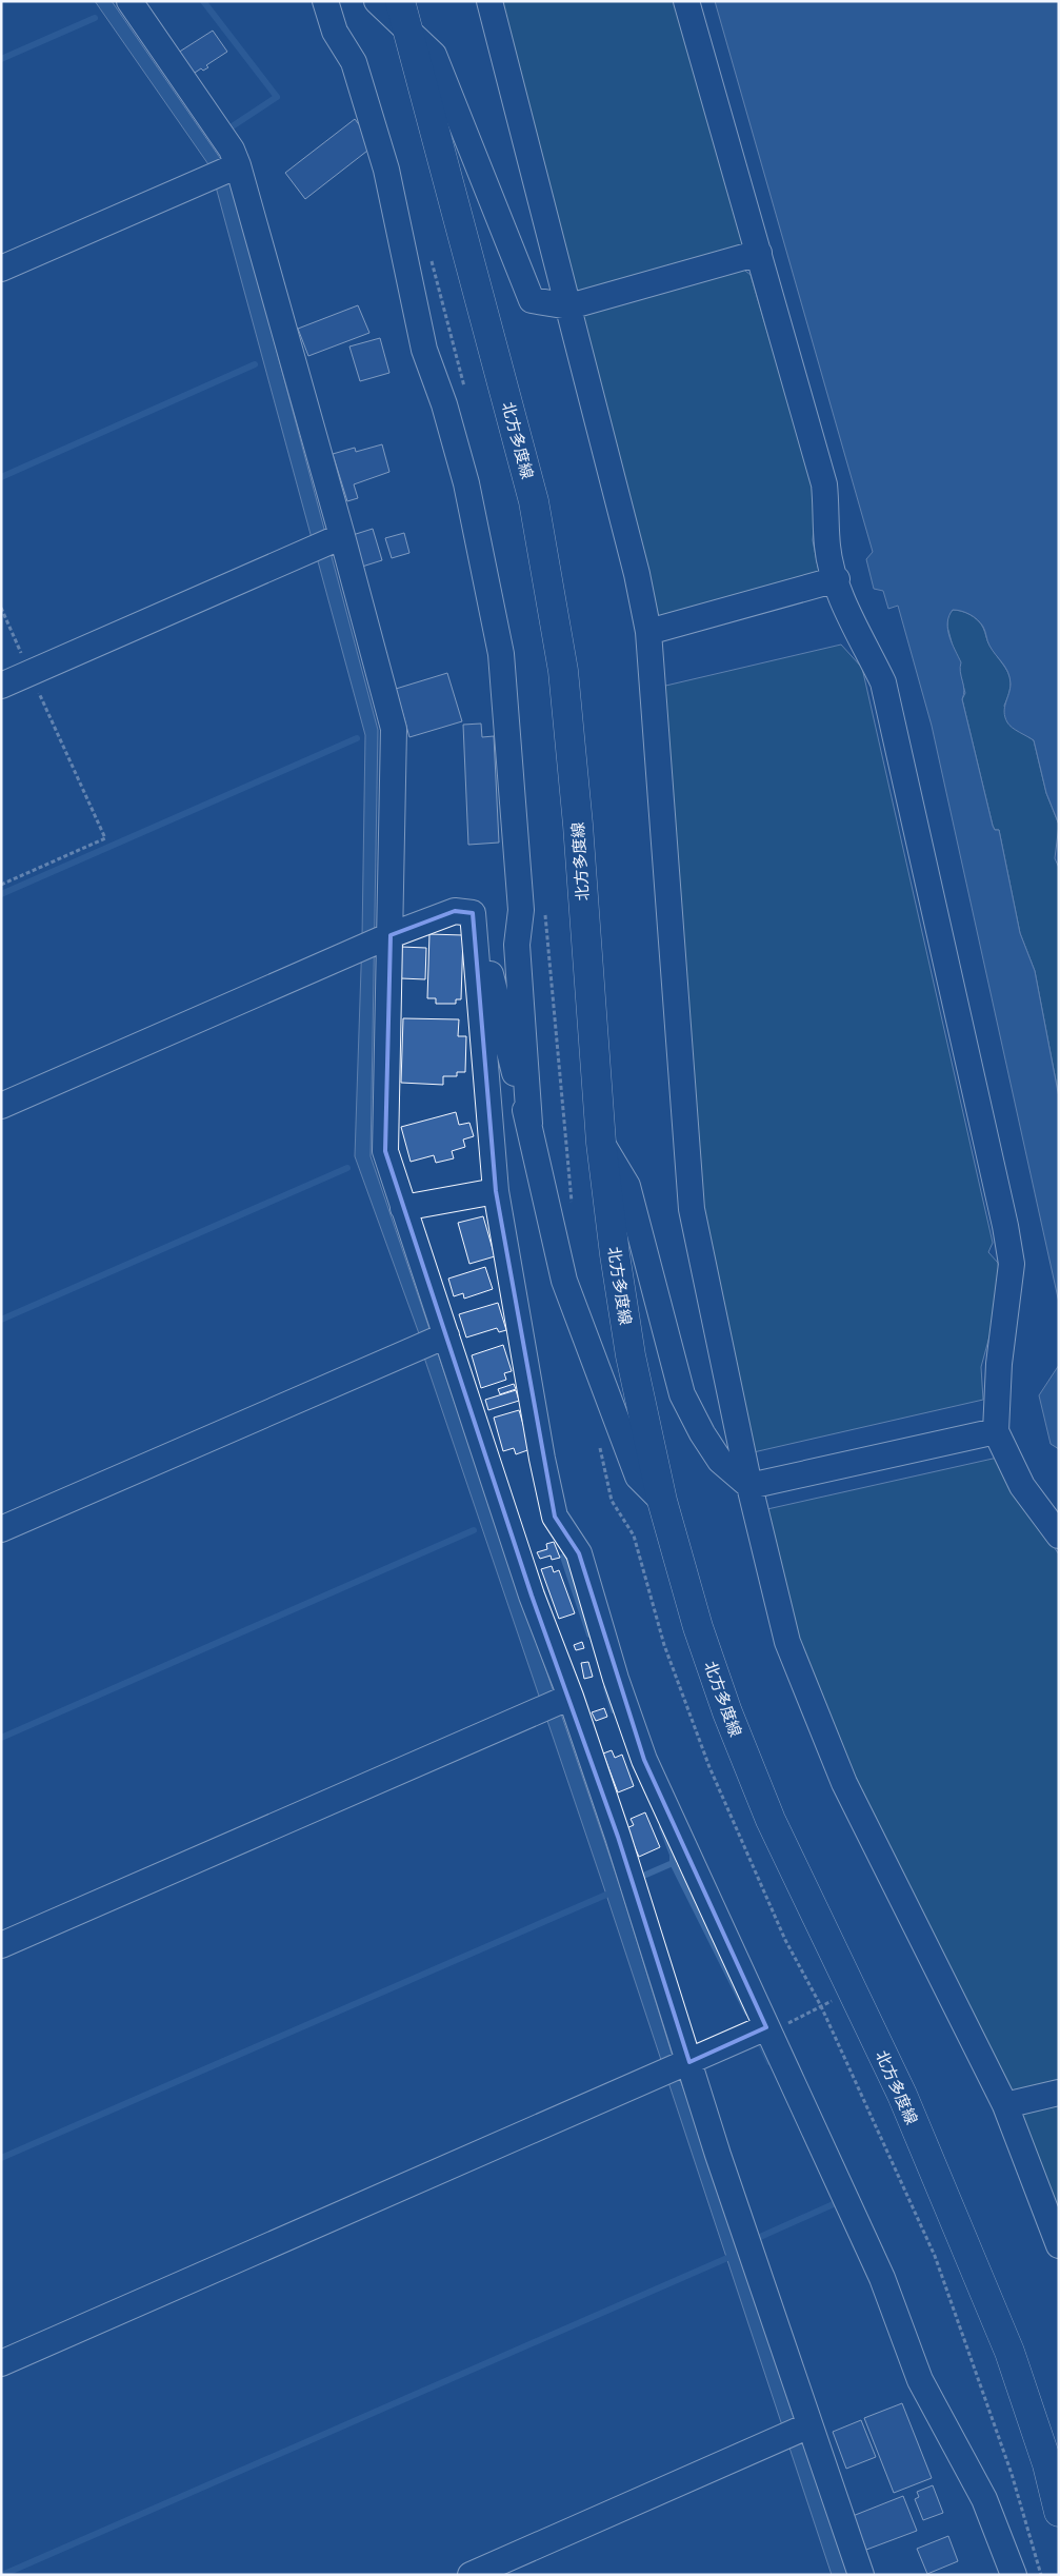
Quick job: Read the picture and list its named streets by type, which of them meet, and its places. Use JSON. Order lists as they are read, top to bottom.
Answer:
{
  "streets": {
    "main road": ["北方多度線"]
  }
}
